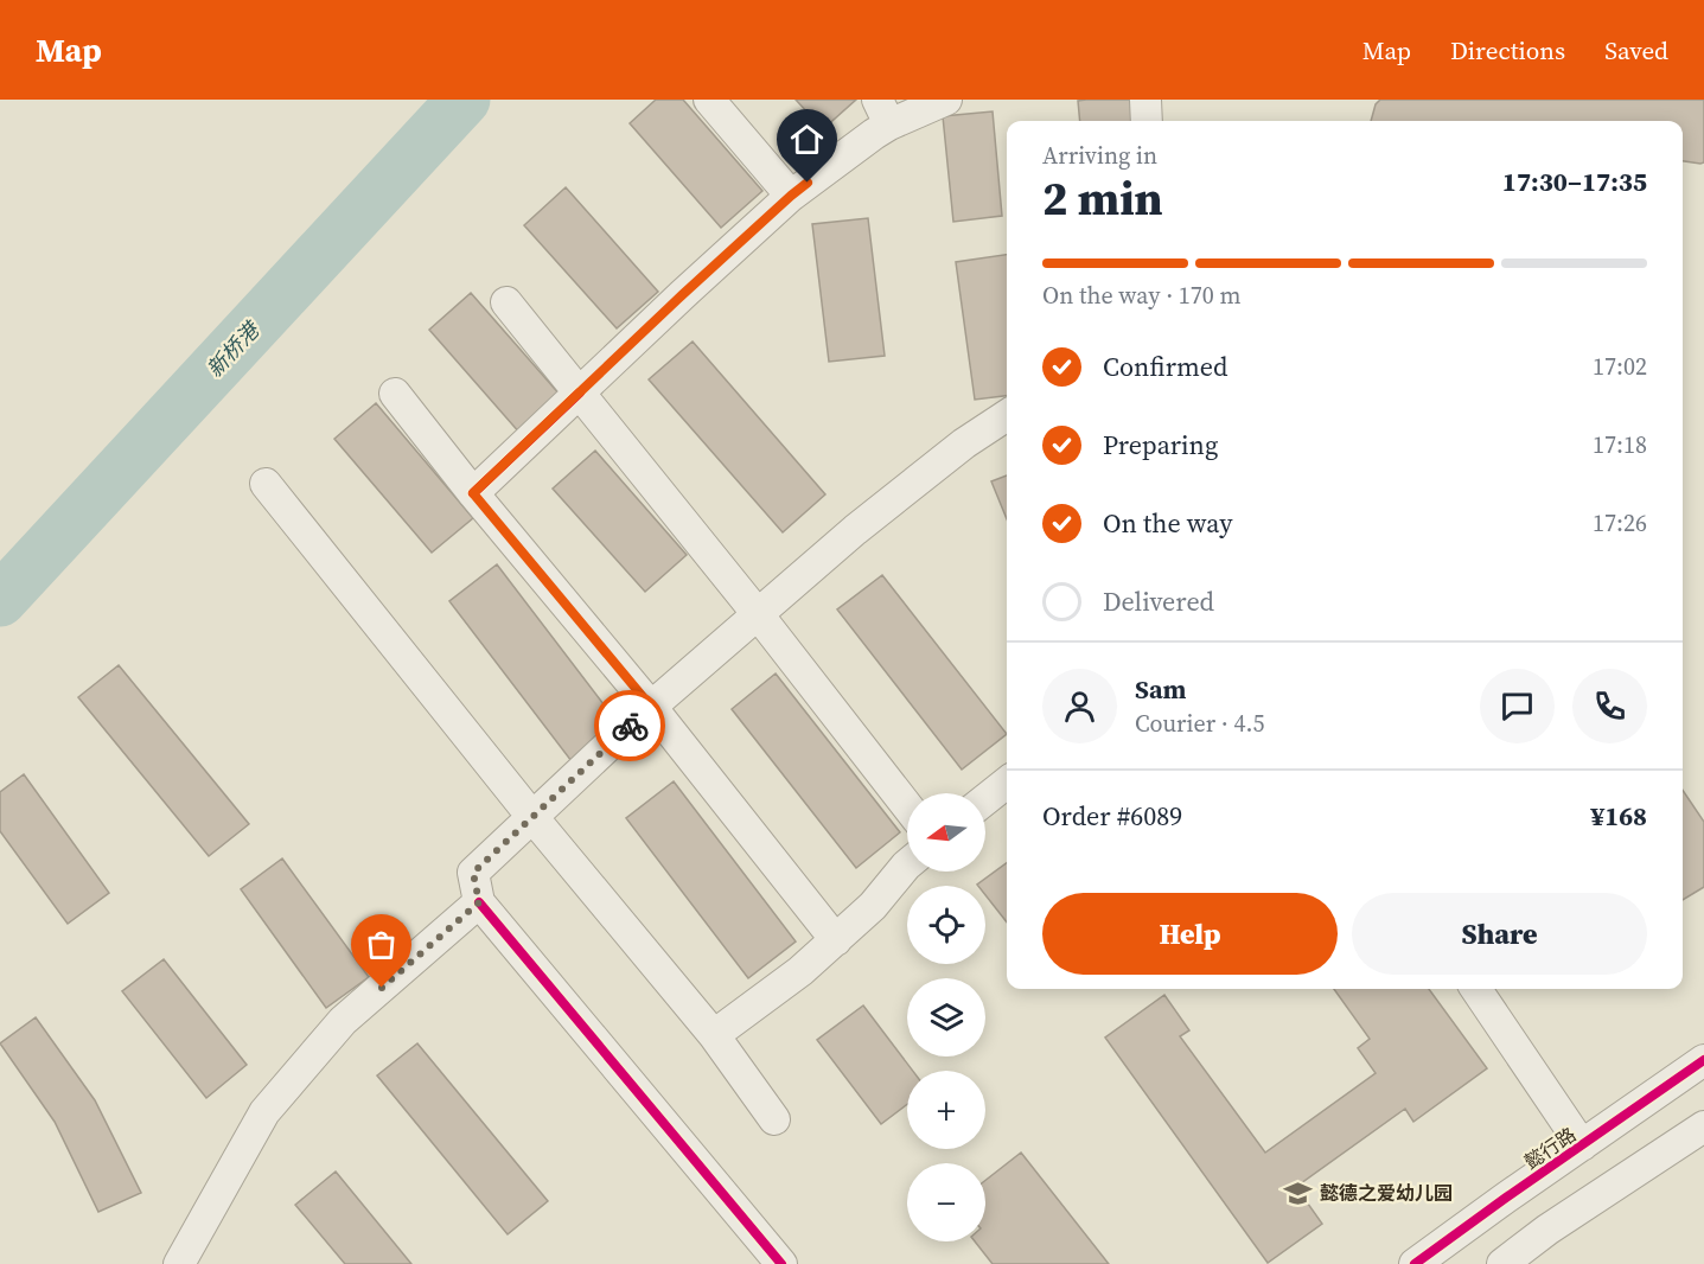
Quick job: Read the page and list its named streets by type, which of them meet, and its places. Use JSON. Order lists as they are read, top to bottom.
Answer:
{
  "streets": {
    "street": ["懿行路"]
  },
  "water": ["新桥港"],
  "places": {
    "school or university": ["懿德之爱幼儿园"]
  },
  "north": "left",
  "page": {
    "header": "Map",
    "nav": ["Map", "Directions", "Saved"],
    "heading": ["2 min", "Arriving in", "17:30–17:35"],
    "panel": [
      "Sam",
      "Courier · 4.5",
      "Order #6089",
      "¥168"
    ],
    "bar": "On the way · 170 m",
    "list": [
      ["Confirmed", "17:02"],
      ["Preparing", "17:18"],
      ["On the way", "17:26"],
      "Delivered"
    ],
    "map_buttons": ["+", "−"],
    "buttons": ["Help", "Share"]
  }
}
